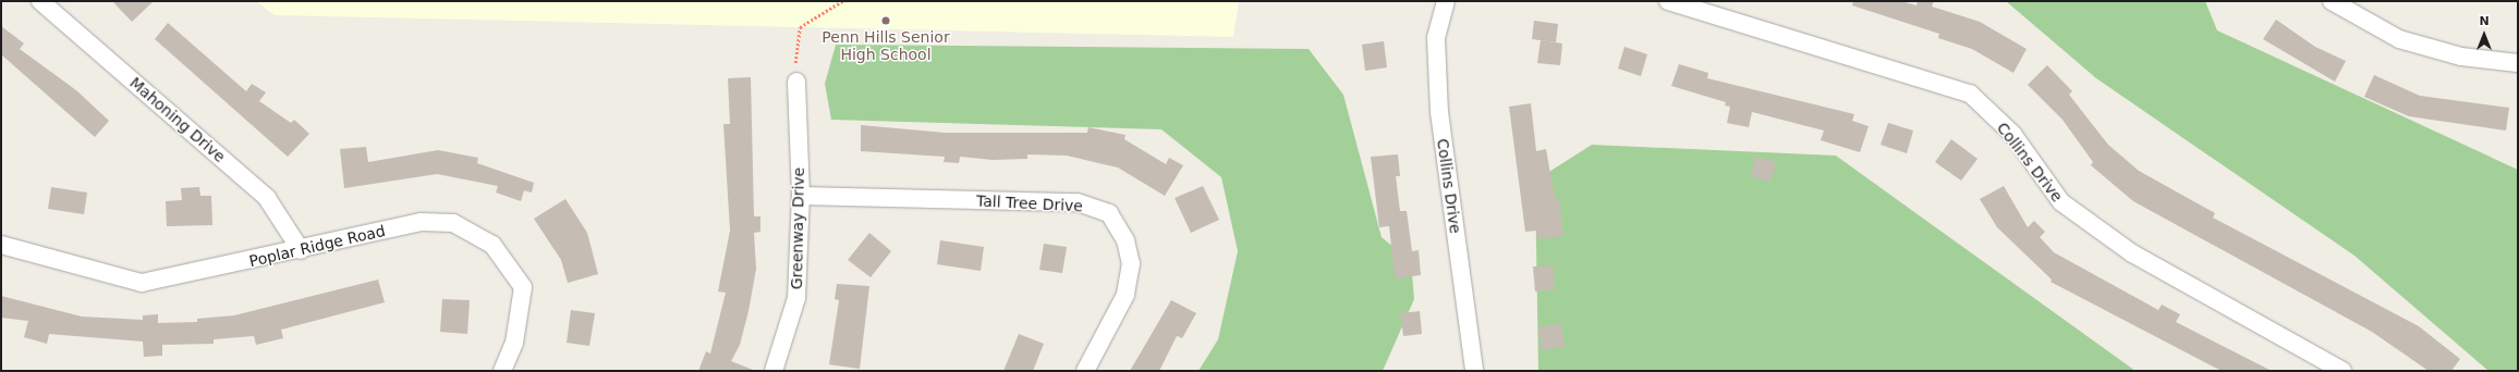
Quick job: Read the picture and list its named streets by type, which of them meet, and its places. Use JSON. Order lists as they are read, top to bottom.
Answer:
{
  "streets": {
    "street": [
      "Mahoning Drive",
      "Collins Drive",
      "Tall Tree Drive",
      "Greenway Drive",
      "Poplar Ridge Road"
    ]
  },
  "crossings": [
    ["Mahoning Drive", "Poplar Ridge Road"],
    ["Tall Tree Drive", "Greenway Drive"]
  ],
  "places": ["Penn Hills Senior High School"],
  "north": "top"
}
